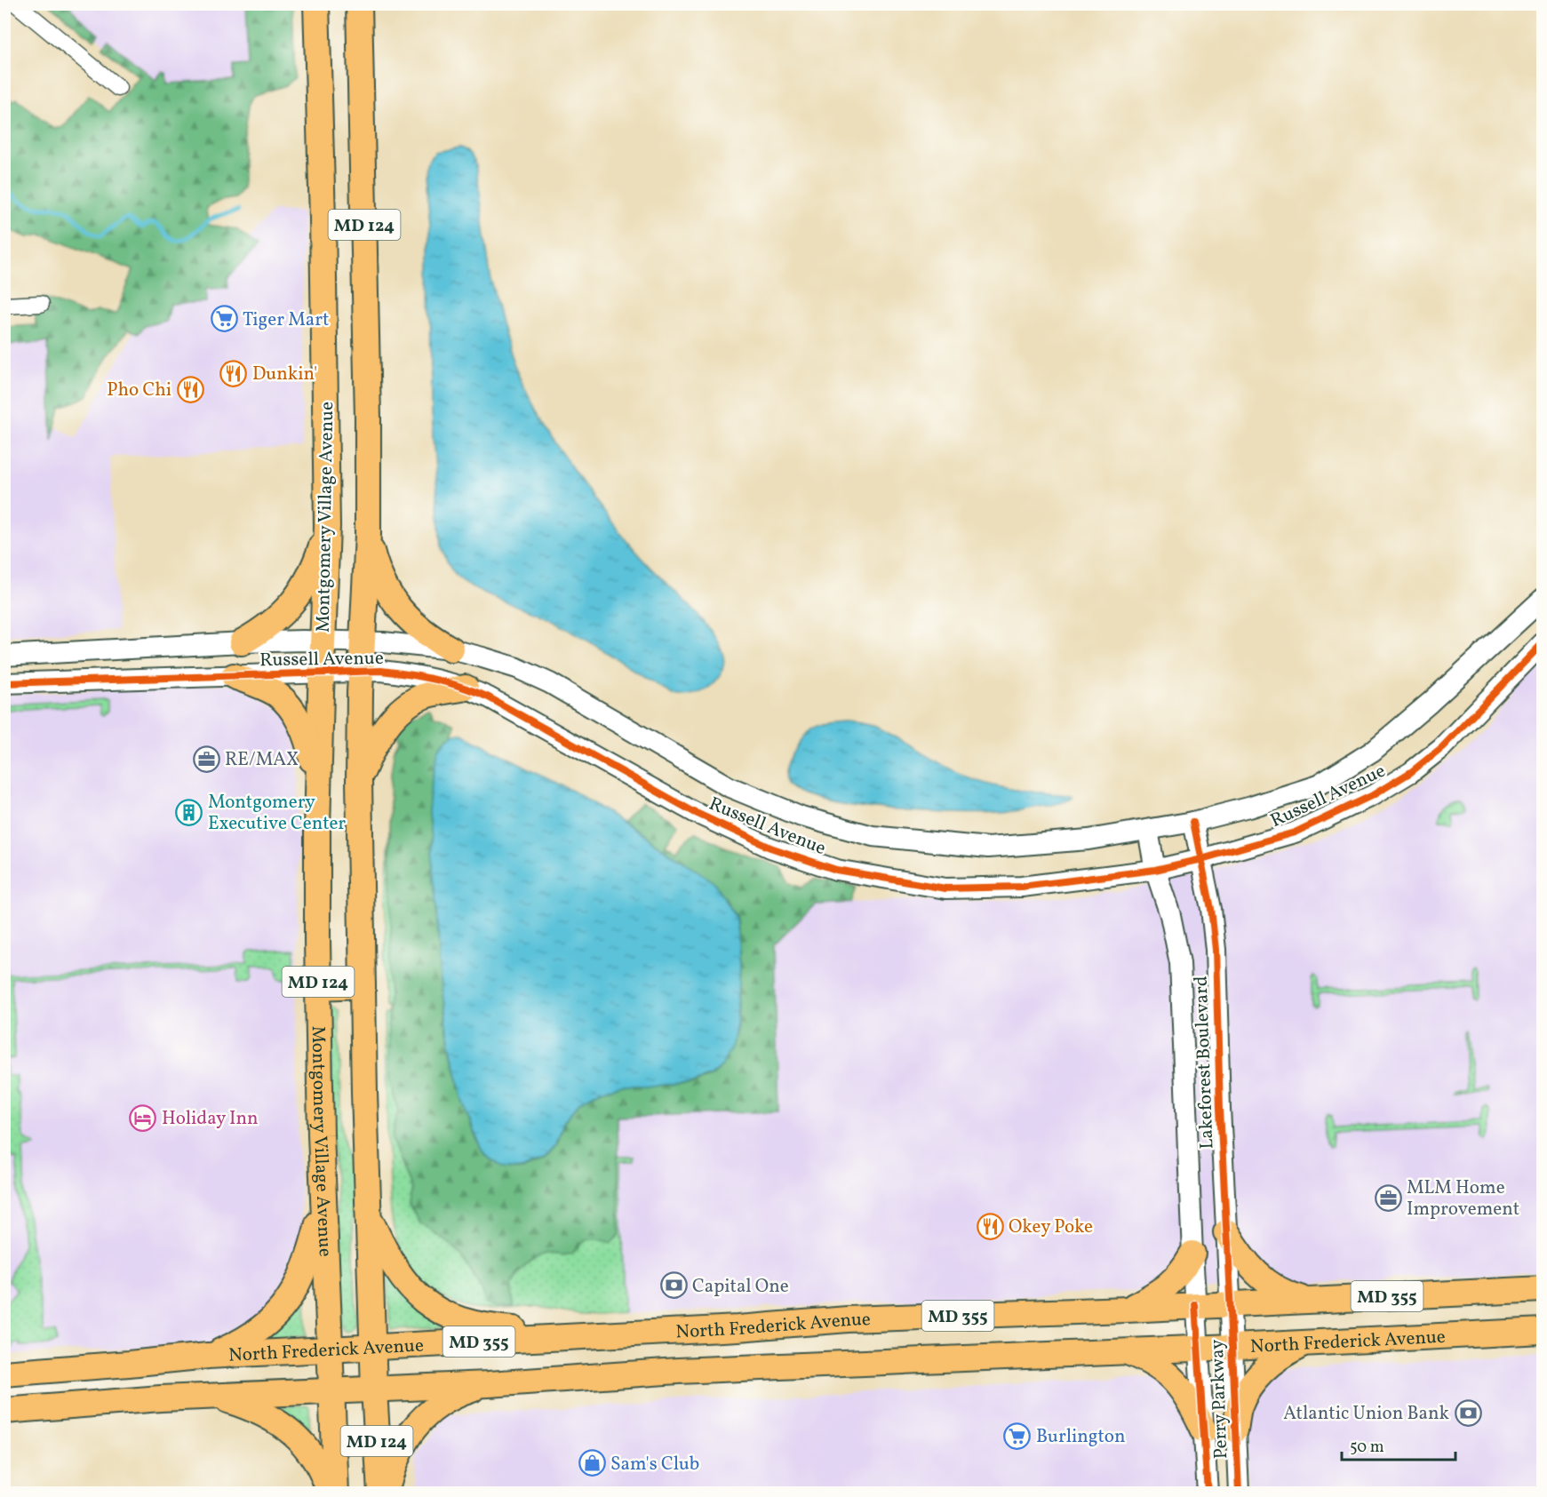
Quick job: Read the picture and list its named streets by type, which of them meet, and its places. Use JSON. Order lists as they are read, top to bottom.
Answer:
{
  "streets": {
    "main road": [
      "MD 124",
      "Montgomery Village Avenue",
      "MD 355",
      "North Frederick Avenue"
    ],
    "street": ["Russell Avenue", "Lakeforest Boulevard", "Perry Parkway"]
  },
  "crossings": [
    ["MD 124", "Montgomery Village Avenue"],
    ["MD 124", "Russell Avenue"],
    ["MD 124", "North Frederick Avenue"],
    ["Montgomery Village Avenue", "Russell Avenue"],
    ["Montgomery Village Avenue", "North Frederick Avenue"],
    ["Russell Avenue", "Lakeforest Boulevard"],
    ["Lakeforest Boulevard", "North Frederick Avenue"],
    ["Lakeforest Boulevard", "Perry Parkway"],
    ["North Frederick Avenue", "Perry Parkway"]
  ],
  "places": {
    "supermarket": ["Tiger Mart", "Burlington"],
    "restaurant": ["Dunkin'", "Pho Chi", "Okey Poke"],
    "office": ["RE/MAX", "MLM Home Improvement"],
    "building": ["Montgomery Executive Center"],
    "hotel": ["Holiday Inn"],
    "bank": ["Capital One", "Atlantic Union Bank"],
    "shop": ["Sam's Club"]
  },
  "scale_bar": "50 m"
}
